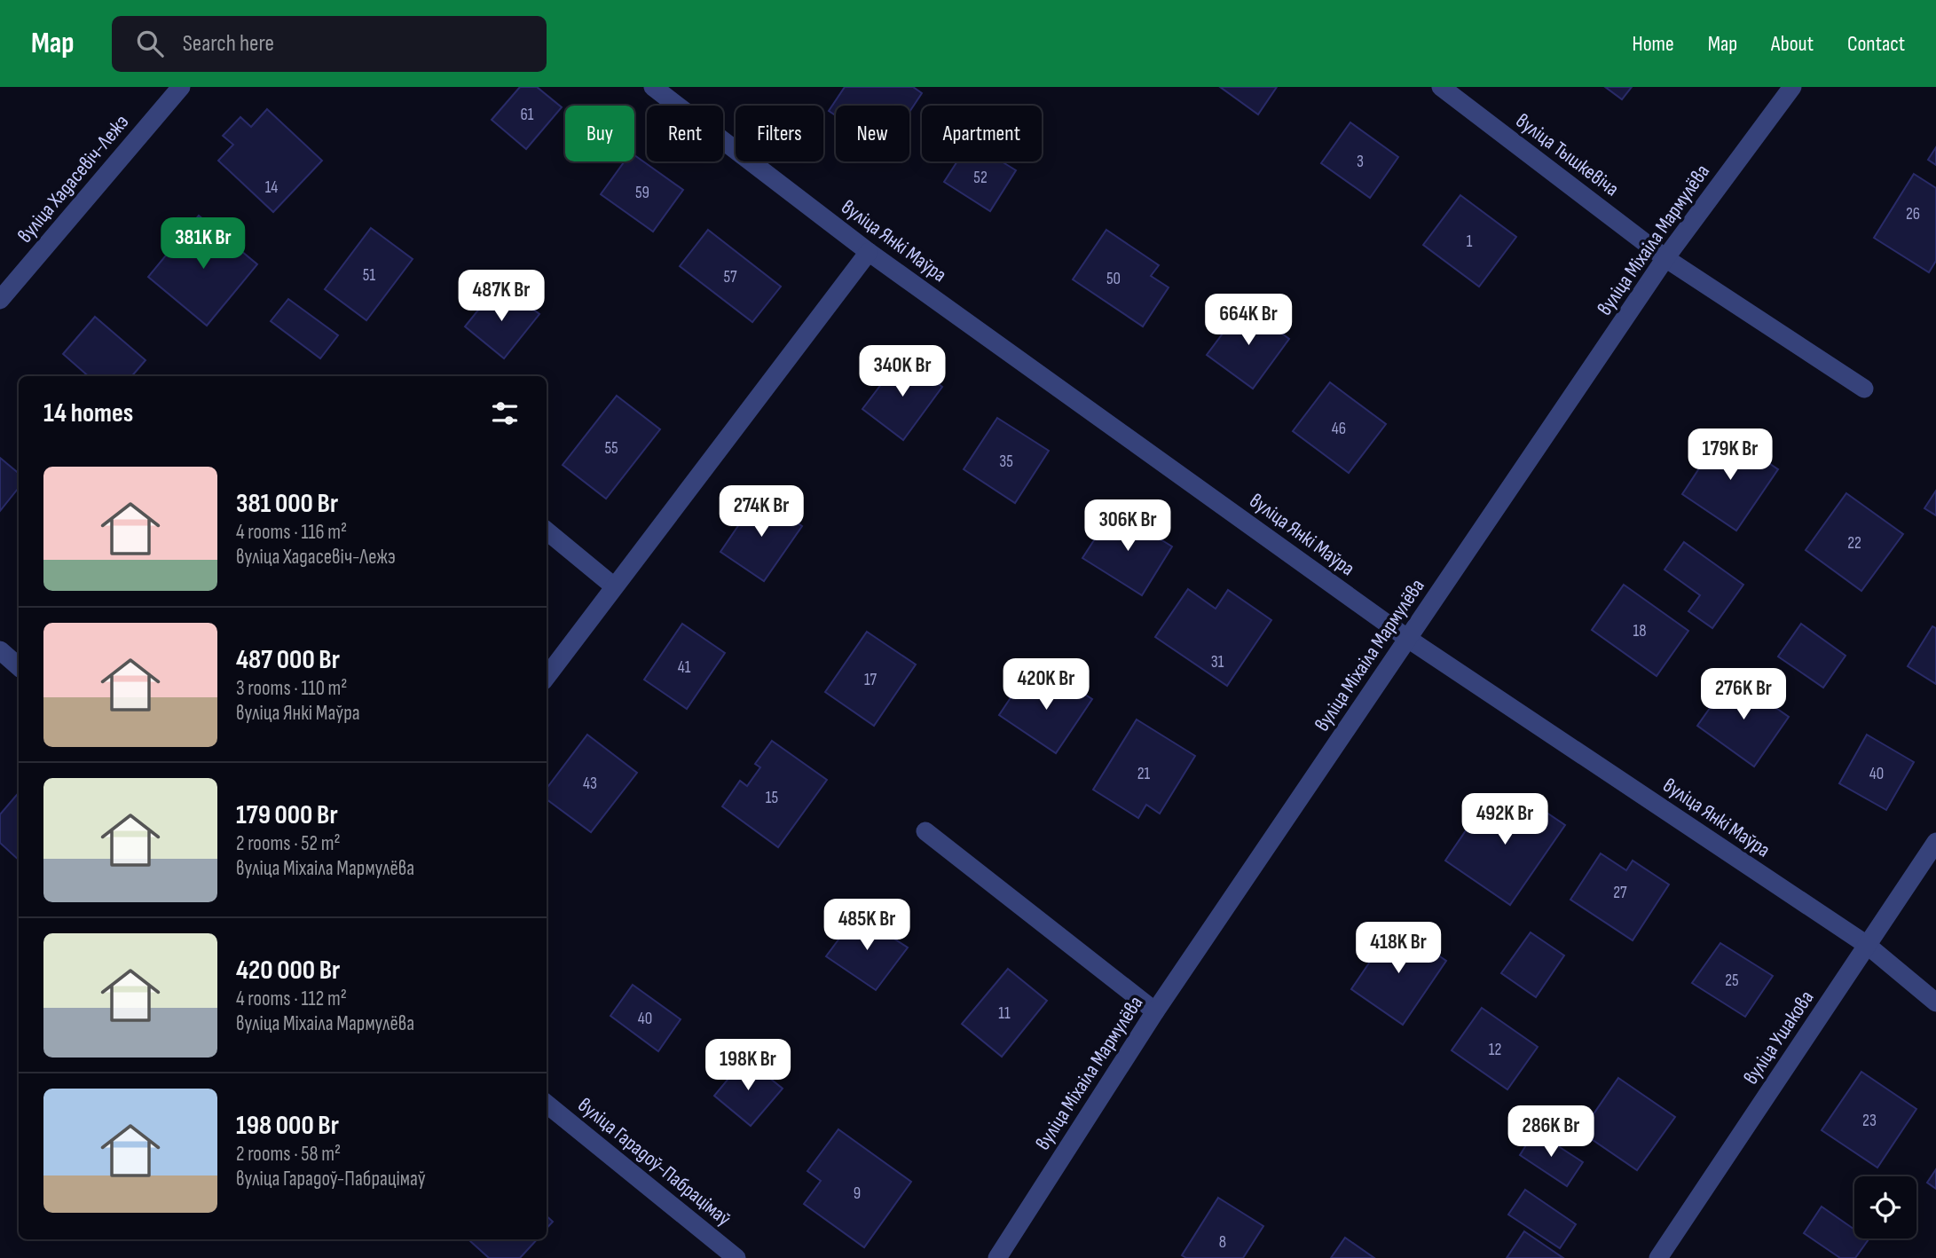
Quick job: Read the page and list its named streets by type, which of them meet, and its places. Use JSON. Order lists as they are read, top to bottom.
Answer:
{
  "streets": {
    "street": [
      "вуліца Тышкевіча",
      "вуліца Хадасевіч-Лежэ",
      "вуліца Міхаіла Мармулёва",
      "вуліца Янкі Маўра",
      "вуліца Ушакова",
      "вуліца Гарадоў-Пабрацімаў"
    ]
  },
  "crossings": [
    ["вуліца Тышкевіча", "вуліца Міхаіла Мармулёва"],
    ["вуліца Міхаіла Мармулёва", "вуліца Янкі Маўра"],
    ["вуліца Янкі Маўра", "вуліца Ушакова"]
  ],
  "house_numbers": [
    "61",
    "3",
    "52",
    "14",
    "59",
    "26",
    "1",
    "51",
    "57",
    "50",
    "46",
    "55",
    "35",
    "22",
    "18",
    "31",
    "41",
    "17",
    "21",
    "40",
    "43",
    "15",
    "27",
    "25",
    "11",
    "40",
    "12",
    "23",
    "9",
    "8"
  ],
  "page": {
    "header": "Map",
    "search": "Search here",
    "nav": [
      "Home",
      "Map",
      "About",
      "Contact"
    ],
    "chip": [
      "Buy",
      "Rent",
      "Filters",
      "New",
      "Apartment"
    ],
    "price": [
      "381K Br",
      "487K Br",
      "664K Br",
      "340K Br",
      "179K Br",
      "274K Br",
      "306K Br",
      "420K Br",
      "276K Br",
      "492K Br",
      "485K Br",
      "418K Br",
      "198K Br",
      "286K Br"
    ],
    "heading": "14 homes",
    "list": [
      {
        "name": "381 000 Br",
        "note": "4 rooms · 116 m² · вуліца Хадасевіч-Лежэ"
      },
      {
        "name": "487 000 Br",
        "note": "3 rooms · 110 m² · вуліца Янкі Маўра"
      },
      {
        "name": "179 000 Br",
        "note": "2 rooms · 52 m² · вуліца Міхаіла Мармулёва"
      },
      {
        "name": "420 000 Br",
        "note": "4 rooms · 112 m² · вуліца Міхаіла Мармулёва"
      },
      {
        "name": "198 000 Br",
        "note": "2 rooms · 58 m² · вуліца Гарадоў-Пабрацімаў"
      }
    ]
  }
}
